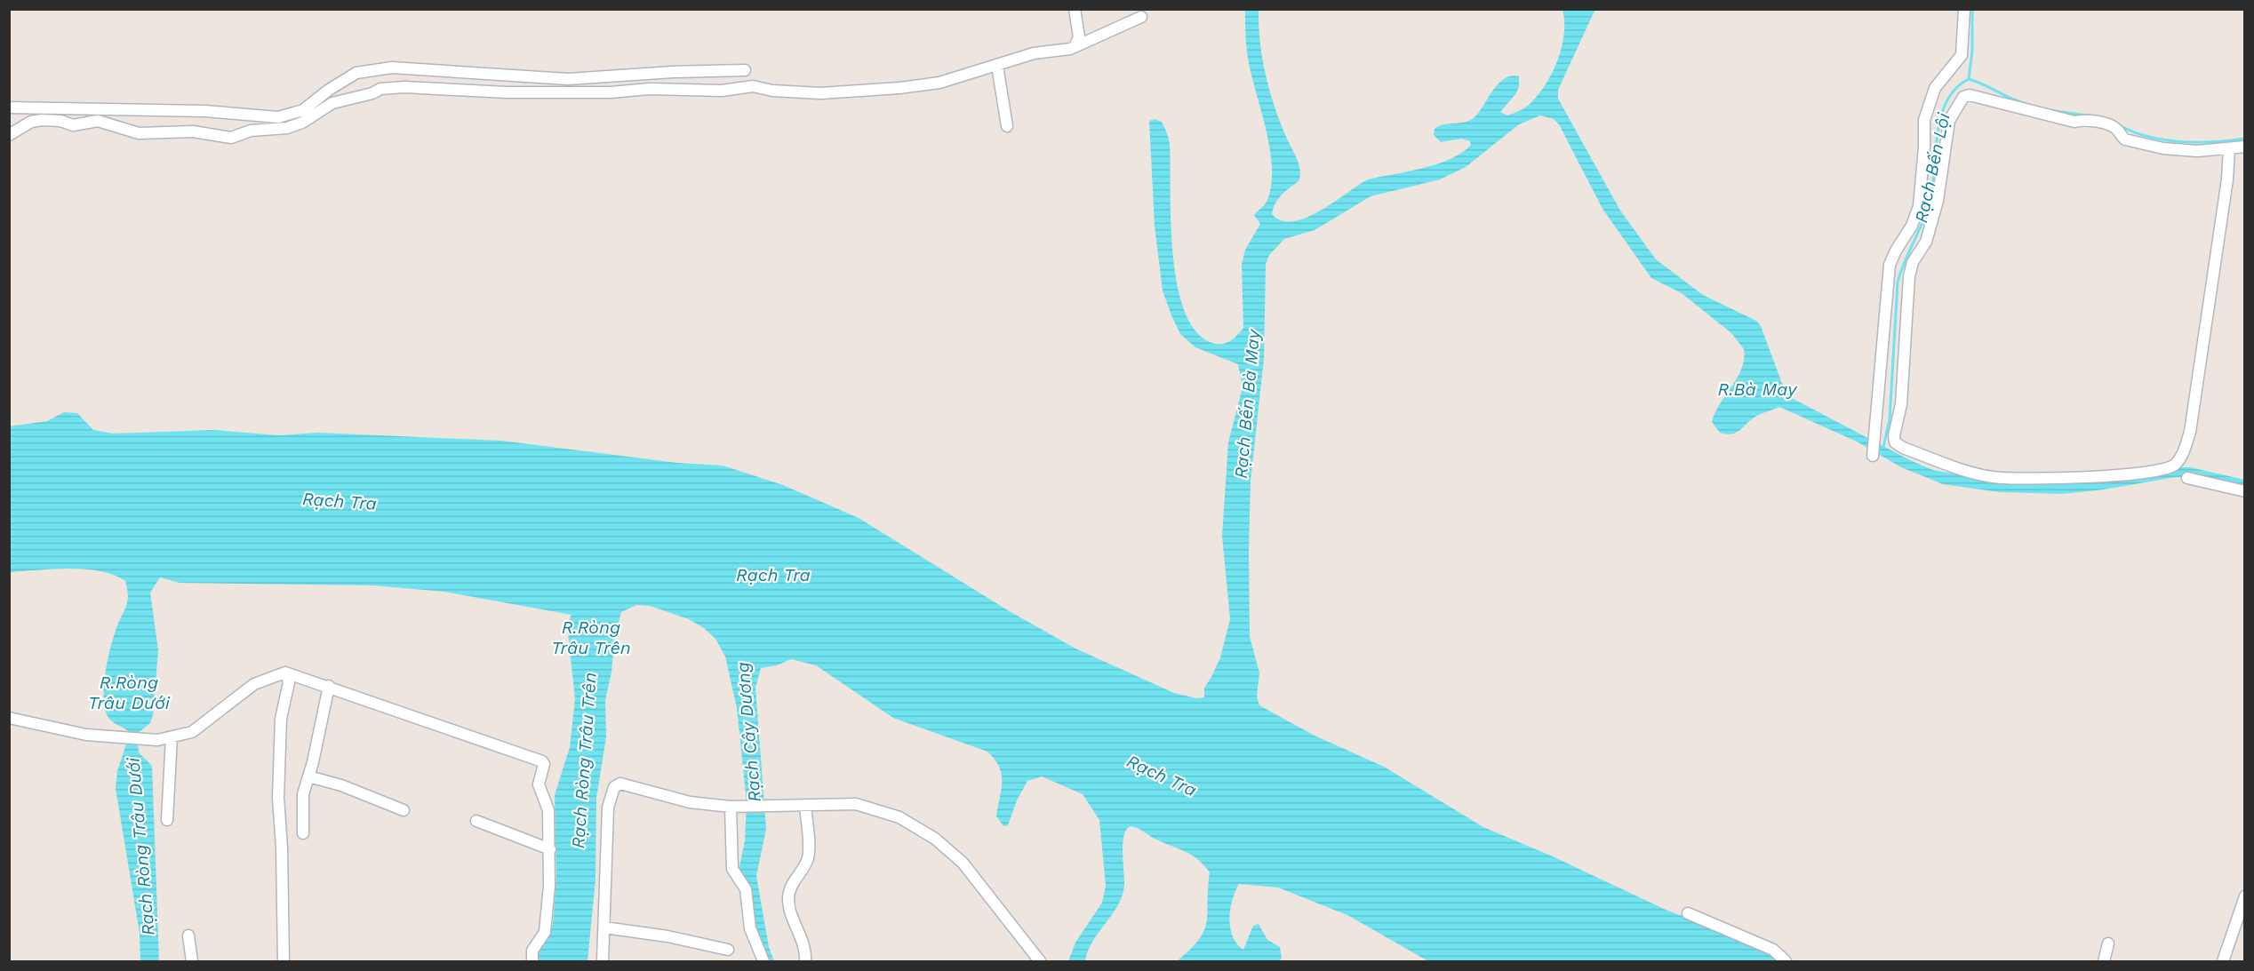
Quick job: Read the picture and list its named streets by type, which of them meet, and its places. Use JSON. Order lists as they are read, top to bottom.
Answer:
{
  "water": [
    "Rạch Bến Lội",
    "R.Bà May",
    "Rạch Bến Bà May",
    "Rạch Tra",
    "R.Ròng Trâu Trên",
    "R.Ròng Trâu Dưới",
    "Rạch Cây Dương",
    "Rạch Ròng Trâu Trên",
    "Rạch Ròng Trâu Dưới"
  ]
}
